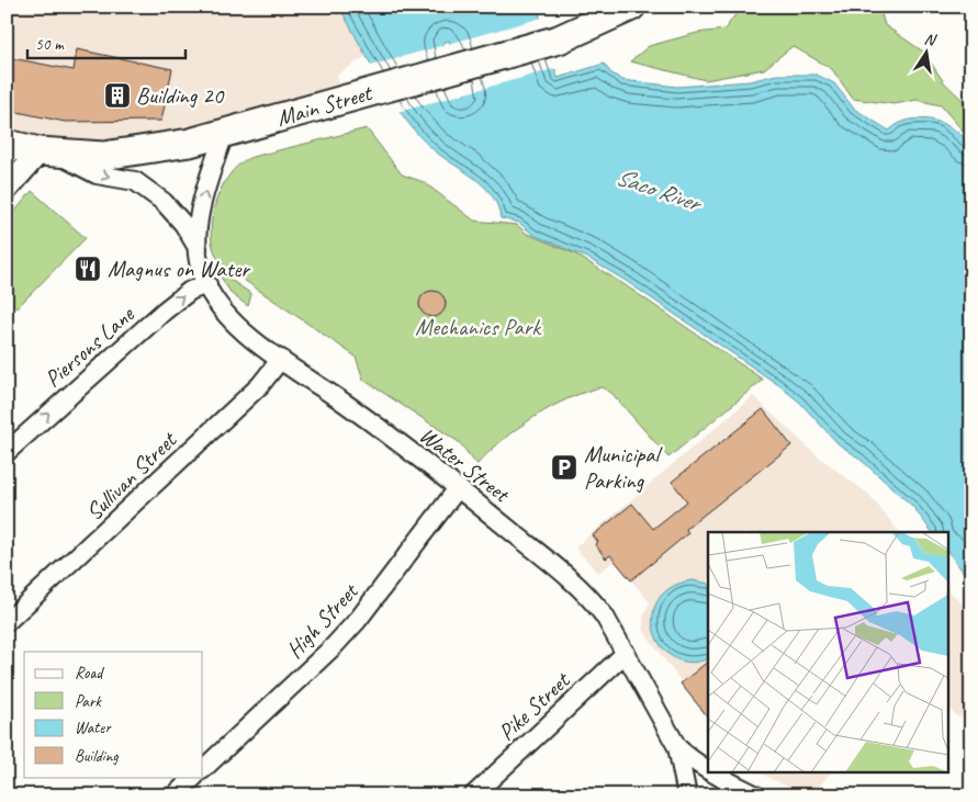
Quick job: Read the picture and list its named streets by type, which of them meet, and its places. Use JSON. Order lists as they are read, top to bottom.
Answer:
{
  "streets": {
    "main road": ["Main Street"],
    "street": [
      "Piersons Lane",
      "Water Street",
      "Sullivan Street",
      "High Street",
      "Pike Street"
    ]
  },
  "crossings": [
    ["Piersons Lane", "Water Street"],
    ["Water Street", "Sullivan Street"],
    ["Water Street", "High Street"],
    ["Water Street", "Pike Street"]
  ],
  "one_way": ["Piersons Lane"],
  "water": ["Saco River"],
  "parks": ["Mechanics Park"],
  "places": {
    "building": ["Building 20"],
    "restaurant": ["Magnus on Water"],
    "parking": ["Municipal Parking"]
  },
  "legend": [
    "Road",
    "Park",
    "Water",
    "Building"
  ],
  "scale_bar": "50 m",
  "north": "top"
}
